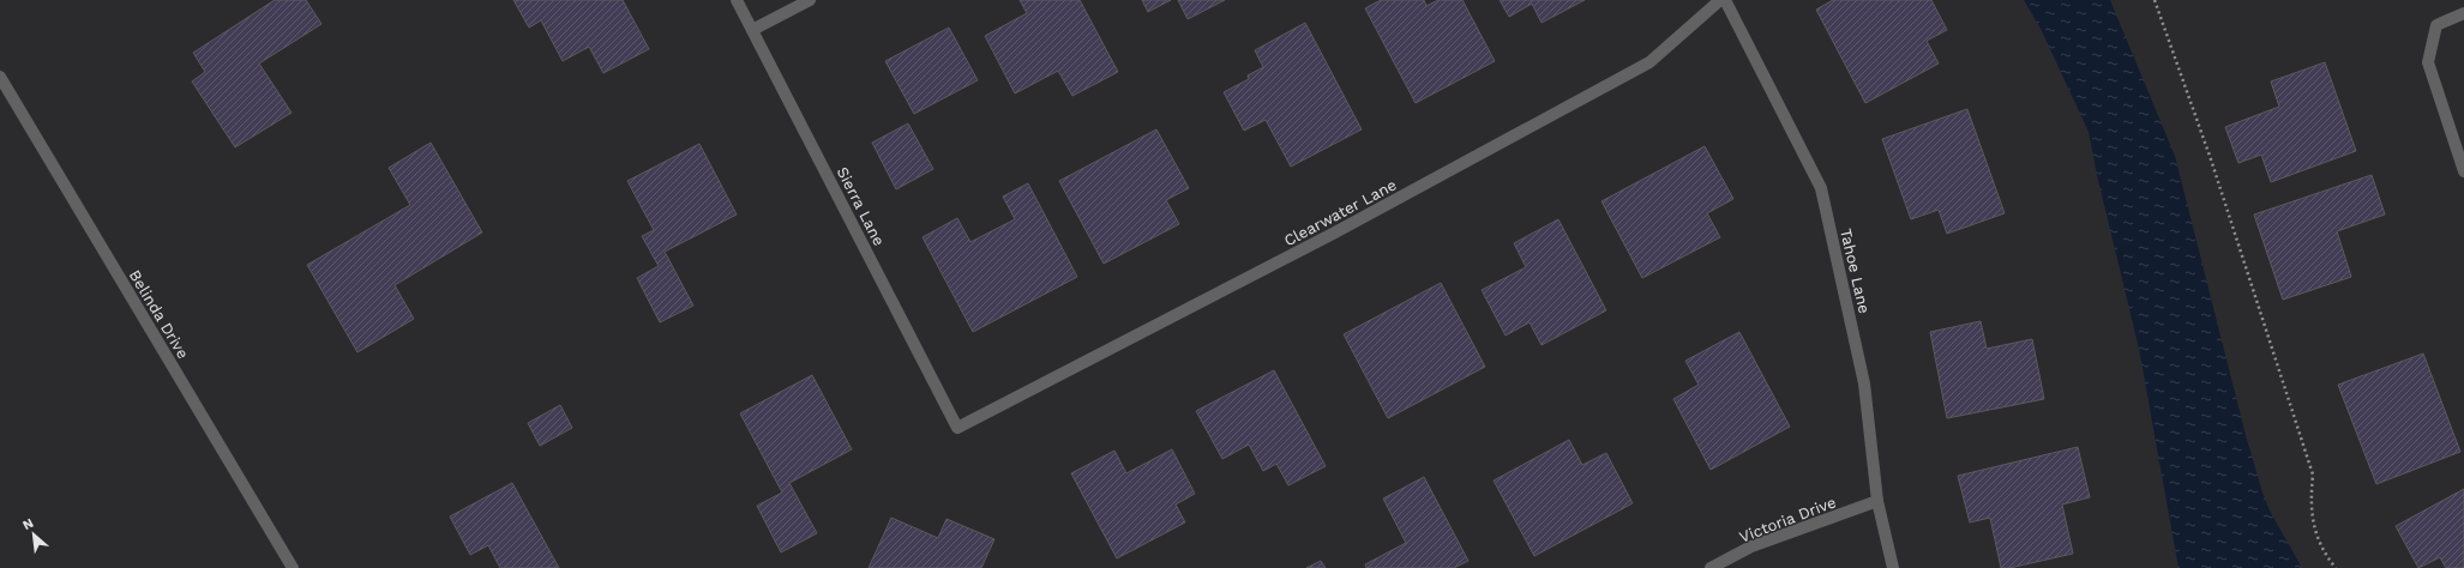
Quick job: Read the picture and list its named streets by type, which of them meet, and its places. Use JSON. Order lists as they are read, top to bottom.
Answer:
{
  "streets": {
    "street": [
      "Sierra Lane",
      "Clearwater Lane",
      "Tahoe Lane",
      "Belinda Drive",
      "Victoria Drive"
    ]
  },
  "crossings": [
    ["Sierra Lane", "Clearwater Lane"],
    ["Tahoe Lane", "Victoria Drive"]
  ],
  "north": "top left"
}
